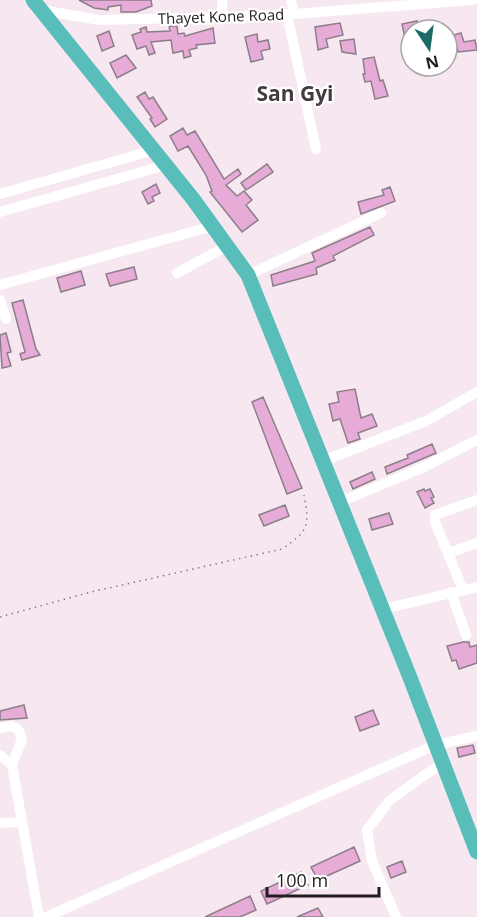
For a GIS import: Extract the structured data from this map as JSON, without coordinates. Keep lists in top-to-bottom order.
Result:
{
  "streets": {
    "street": ["Thayet Kone Road"]
  },
  "districts": ["San Gyi"],
  "scale_bar": "100 m",
  "north": "bottom"
}
